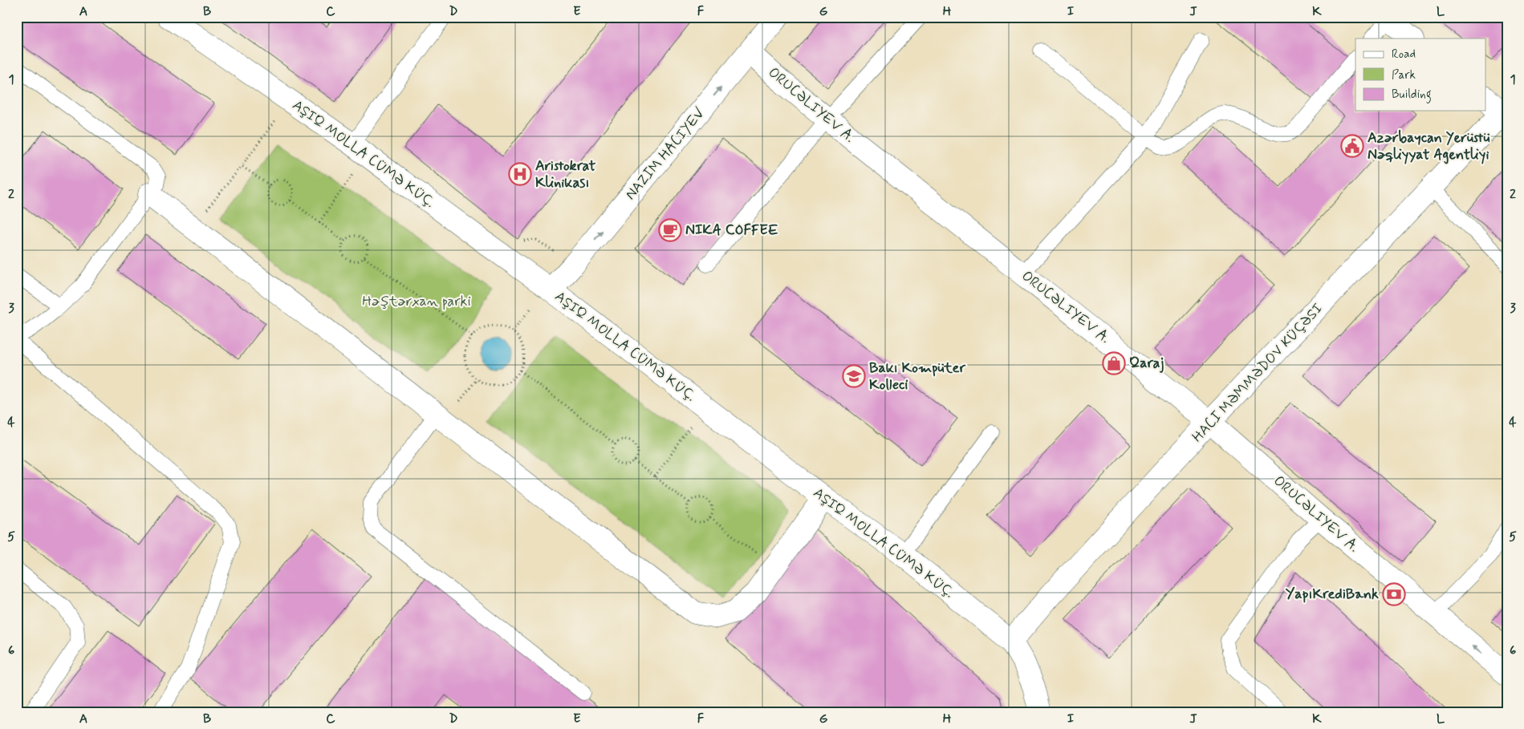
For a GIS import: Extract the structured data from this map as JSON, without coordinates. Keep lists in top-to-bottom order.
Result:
{
  "streets": {
    "street": ["ORUCƏLIYEV A."]
  },
  "parks": ["Həştərxan parki"],
  "places": {
    "public building": ["Azərbaycan Yerüstü Nəqliyyat Agentliyi"],
    "hospital": ["Aristokrat Klinikası"],
    "cafe": ["NIKA COFFEE"],
    "shop": ["Qaraj"],
    "school or university": ["Bakı Kompüter Kolleci"],
    "bank": ["YapıKrediBank"]
  },
  "legend": ["Road", "Park", "Building"],
  "grid": {
    "columns": [
      "A",
      "B",
      "C",
      "D",
      "E",
      "F",
      "G",
      "H",
      "I",
      "J",
      "K",
      "L"
    ],
    "rows": [
      "1",
      "2",
      "3",
      "4",
      "5",
      "6"
    ]
  }
}
